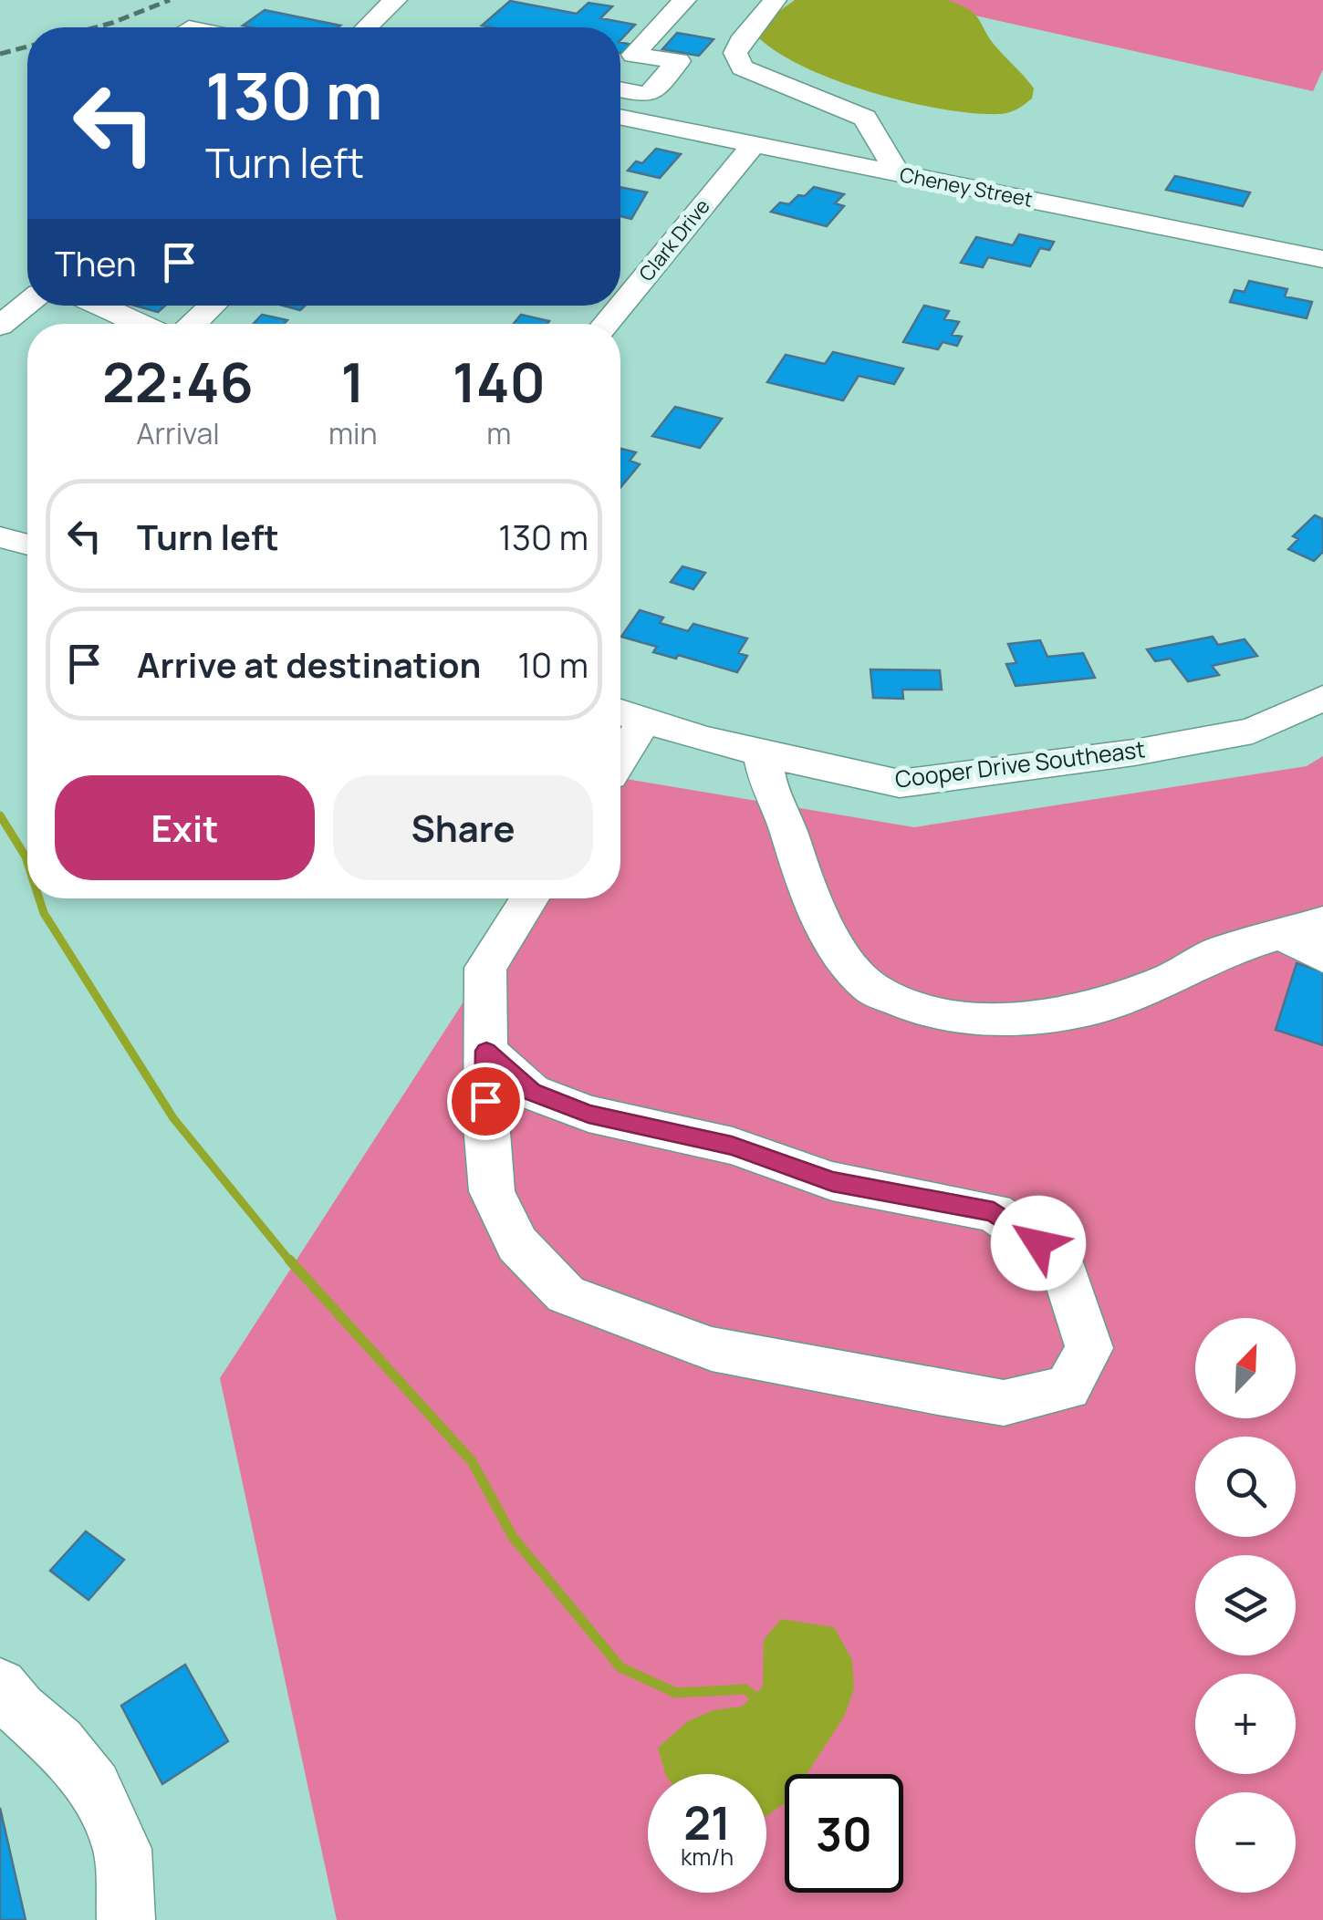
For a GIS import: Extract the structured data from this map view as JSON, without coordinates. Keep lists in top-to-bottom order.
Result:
{
  "streets": {
    "street": ["Cheney Street", "Clark Drive", "Cooper Drive Southeast"]
  },
  "crossings": [
    ["Cheney Street", "Clark Drive"]
  ],
  "north": "top right",
  "page": {
    "turn": ["130 m", "Turn left"],
    "then": "Then",
    "eta": [
      "22:46",
      "Arrival",
      "1",
      "min",
      "140",
      "m"
    ],
    "list": [
      {
        "name": "Turn left",
        "value": "130 m"
      },
      {
        "name": "Arrive at destination",
        "value": "10 m"
      }
    ],
    "buttons": ["Exit", "Share"],
    "map_buttons": ["+", "−"],
    "speed": "21 km/h",
    "limit": "30"
  }
}
